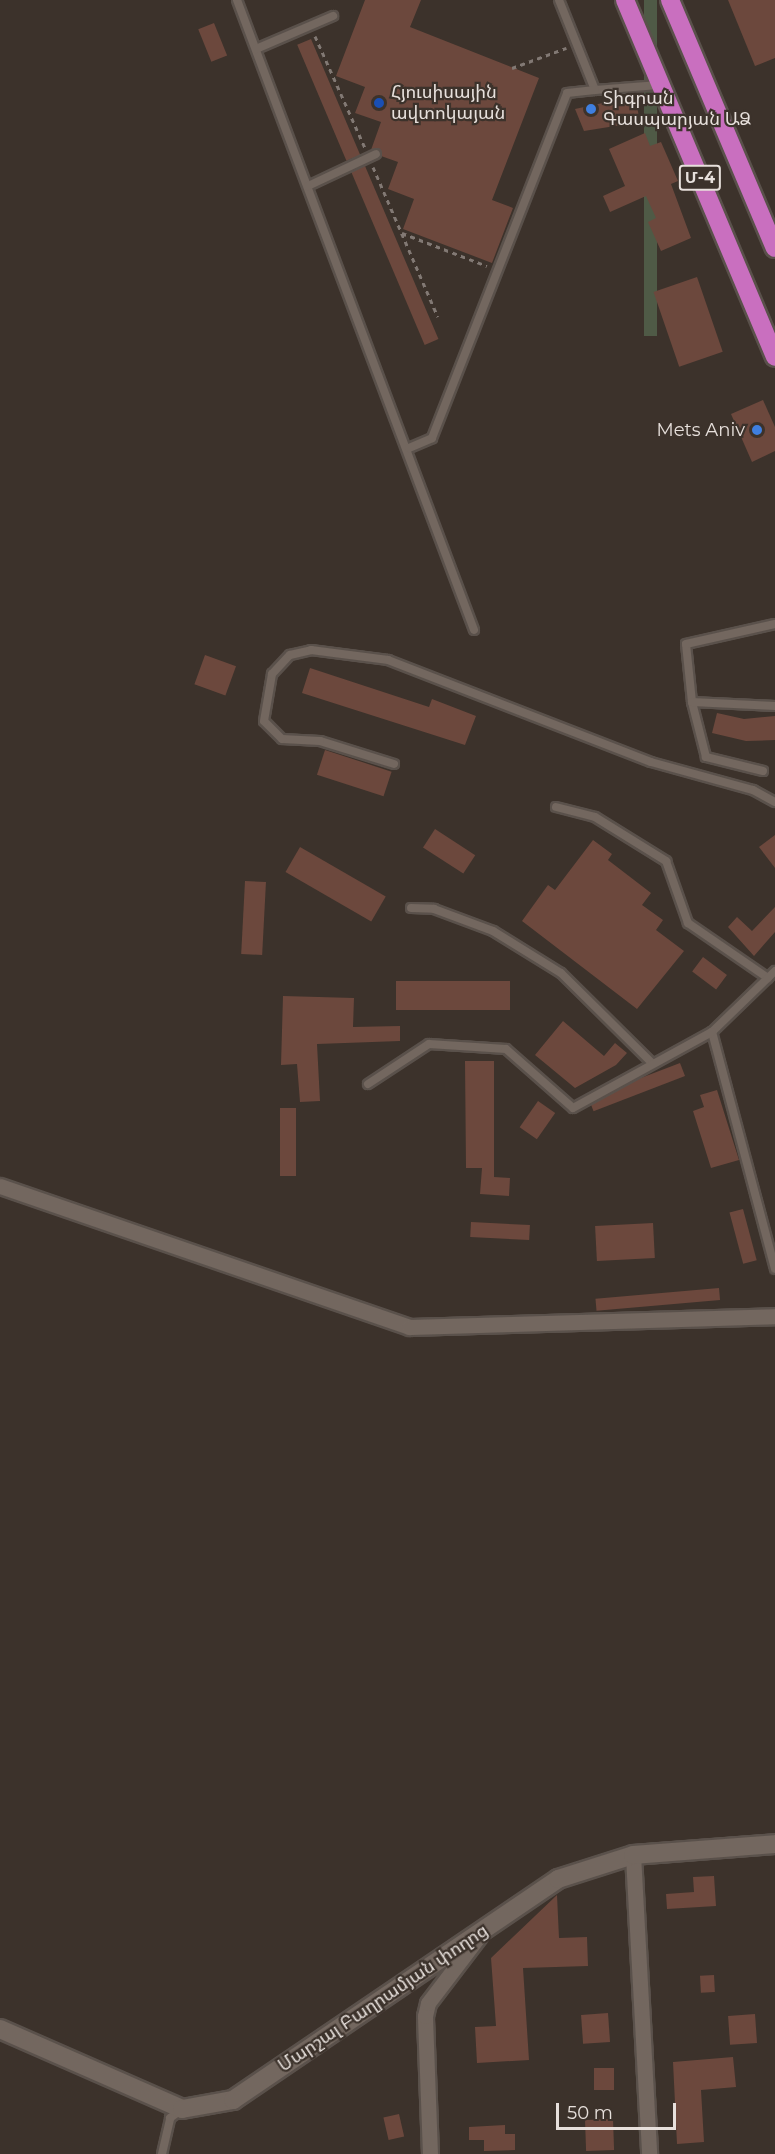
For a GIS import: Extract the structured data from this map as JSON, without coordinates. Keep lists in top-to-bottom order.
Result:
{
  "streets": {
    "highway": ["Մ-4"],
    "street": ["Մարշալ Բաղրամյան փողոց"]
  },
  "places": ["Հյուսիսային ավտոկայան", "Տիգրան Գասպարյան ԱՁ", "Mets Aniv"],
  "scale_bar": "50 m"
}
